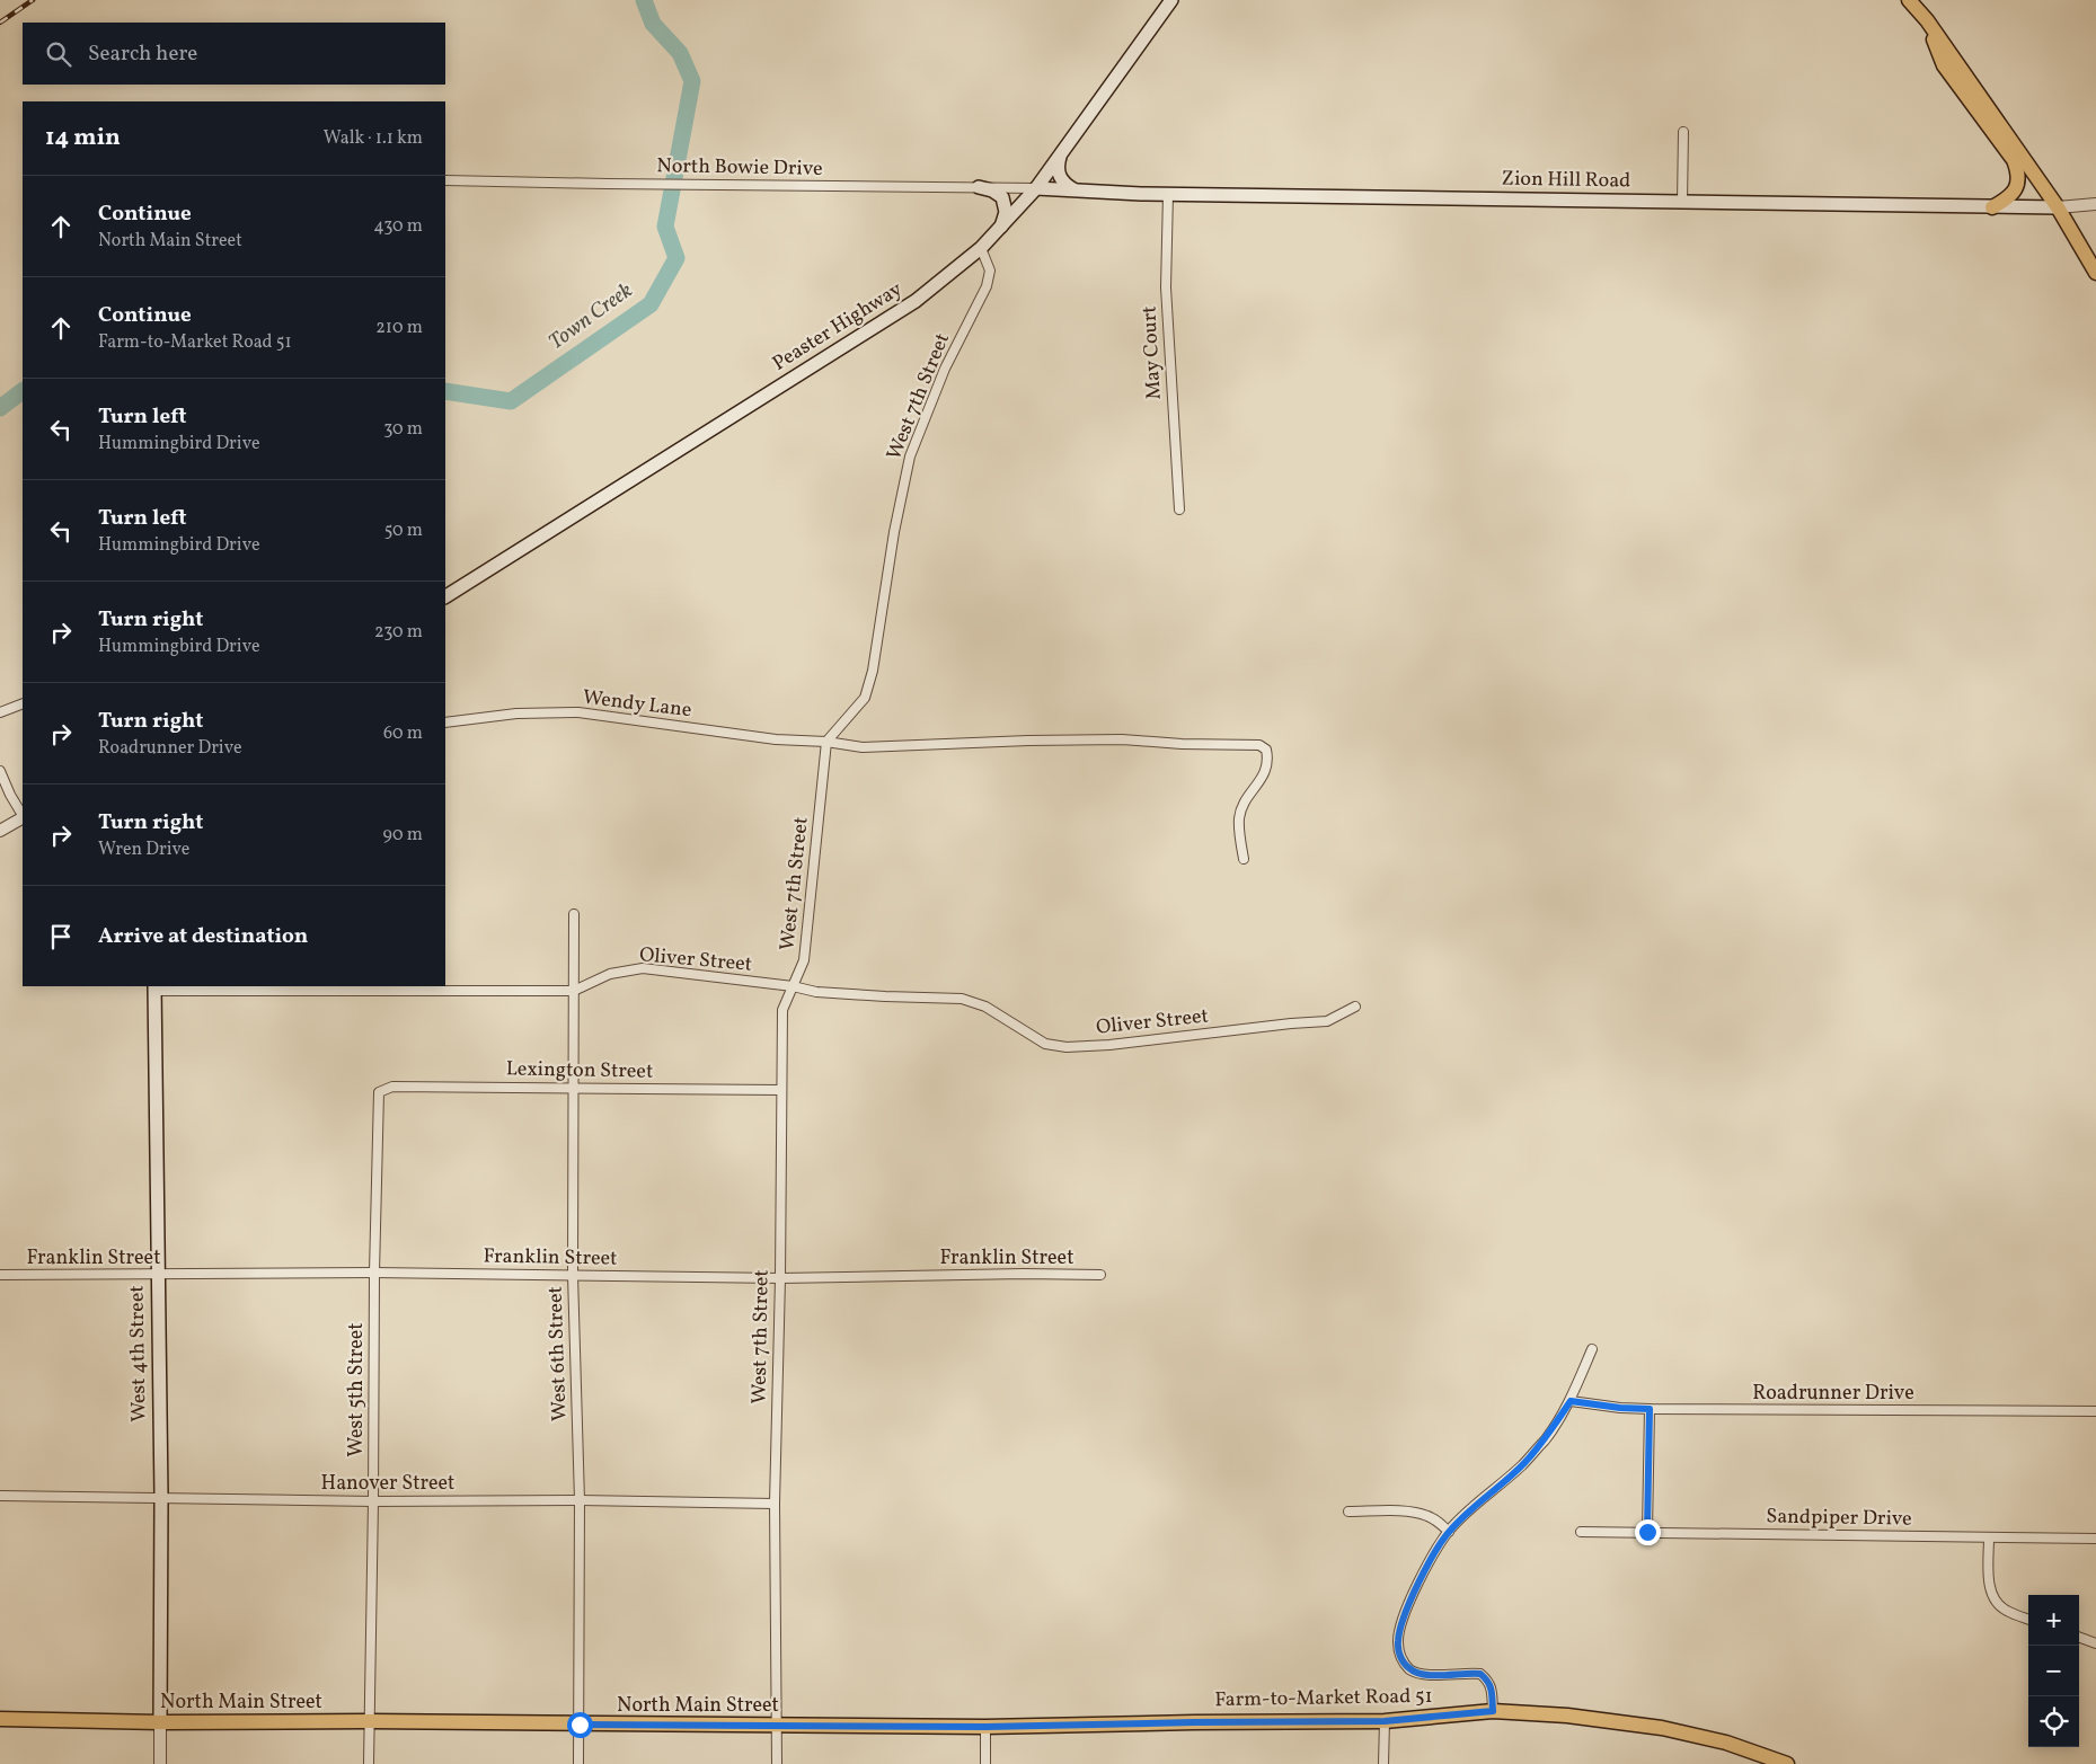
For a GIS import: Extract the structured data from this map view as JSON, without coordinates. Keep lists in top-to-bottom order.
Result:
{
  "streets": {
    "main road": [
      "Zion Hill Road",
      "Peaster Highway",
      "West 4th Street",
      "Farm-to-Market Road 51",
      "North Main Street"
    ],
    "street": [
      "North Bowie Drive",
      "May Court",
      "West 7th Street",
      "Wendy Lane",
      "Oliver Street",
      "Lexington Street",
      "Franklin Street",
      "West 6th Street",
      "West 5th Street",
      "Roadrunner Drive",
      "Hanover Street",
      "Sandpiper Drive"
    ]
  },
  "crossings": [
    ["North Bowie Drive", "Zion Hill Road"],
    ["North Bowie Drive", "Peaster Highway"],
    ["Zion Hill Road", "Peaster Highway"],
    ["Zion Hill Road", "May Court"],
    ["Peaster Highway", "West 7th Street"],
    ["West 7th Street", "Wendy Lane"],
    ["West 7th Street", "Oliver Street"],
    ["West 7th Street", "Lexington Street"],
    ["West 7th Street", "Franklin Street"],
    ["West 7th Street", "Hanover Street"],
    ["West 7th Street", "North Main Street"],
    ["Oliver Street", "West 4th Street"],
    ["Oliver Street", "West 6th Street"],
    ["Lexington Street", "West 6th Street"],
    ["Lexington Street", "West 5th Street"],
    ["Franklin Street", "West 4th Street"],
    ["Franklin Street", "West 6th Street"],
    ["Franklin Street", "West 5th Street"],
    ["West 4th Street", "Hanover Street"],
    ["West 4th Street", "North Main Street"],
    ["West 6th Street", "Hanover Street"],
    ["West 6th Street", "North Main Street"],
    ["West 5th Street", "Hanover Street"],
    ["West 5th Street", "North Main Street"],
    ["Farm-to-Market Road 51", "North Main Street"]
  ],
  "water": ["Town Creek"],
  "page": {
    "search": "Search here",
    "heading": ["14 min", "Walk · 1.1 km"],
    "list": [
      ["Continue", "North Main Street", "430 m"],
      ["Continue", "Farm-to-Market Road 51", "210 m"],
      ["Turn left", "Hummingbird Drive", "30 m"],
      ["Turn left", "Hummingbird Drive", "50 m"],
      ["Turn right", "Hummingbird Drive", "230 m"],
      ["Turn right", "Roadrunner Drive", "60 m"],
      ["Turn right", "Wren Drive", "90 m"],
      "Arrive at destination"
    ],
    "map_buttons": ["+", "−"]
  }
}
